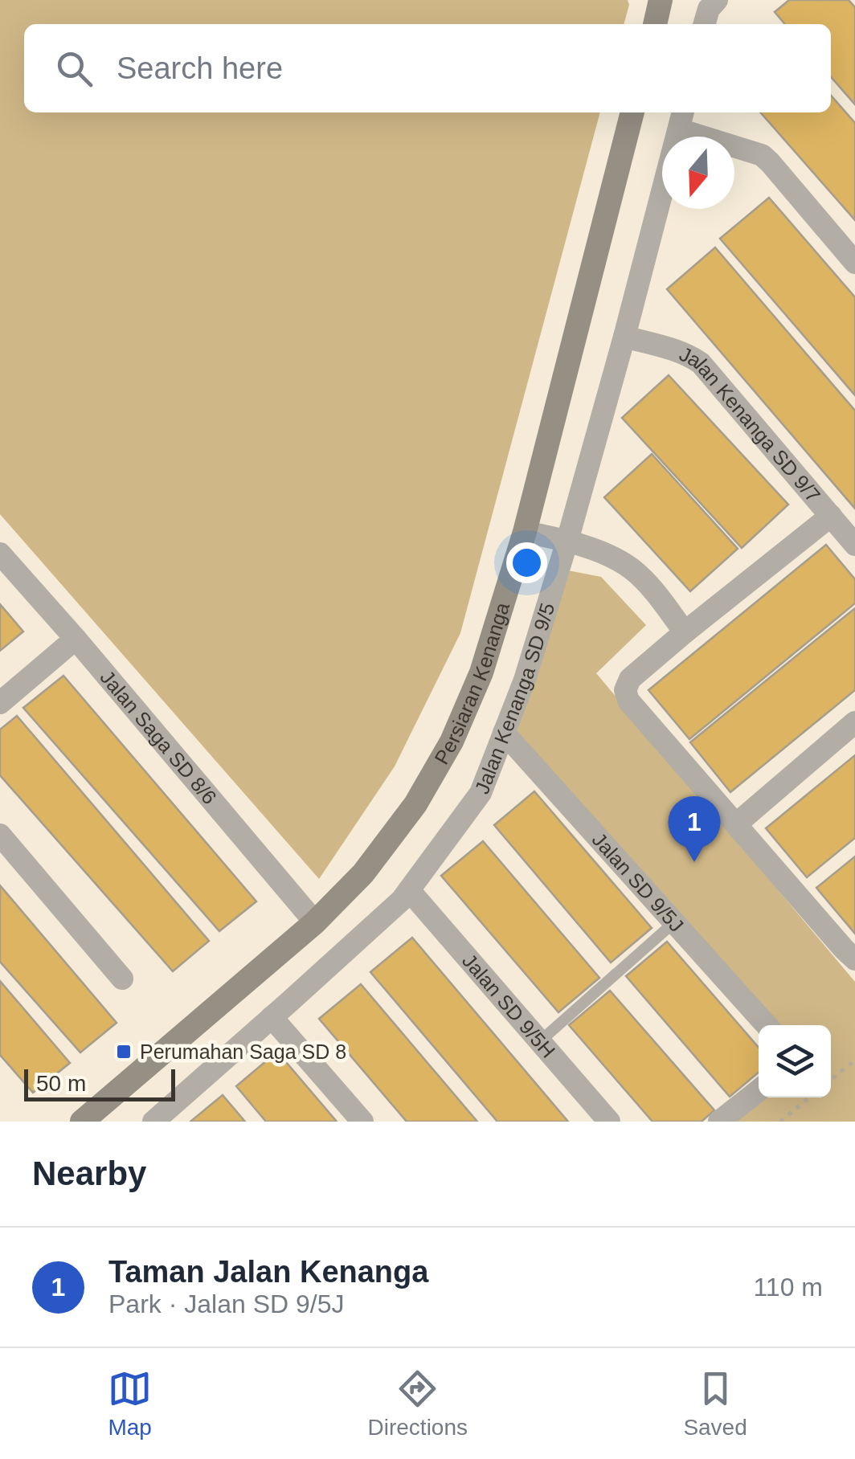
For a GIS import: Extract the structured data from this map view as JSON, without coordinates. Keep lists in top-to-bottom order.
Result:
{
  "streets": {
    "street": [
      "Jalan Kenanga SD 9/7",
      "Persiaran Kenanga",
      "Jalan Kenanga SD 9/5",
      "Jalan Saga SD 8/6",
      "Jalan SD 9/5J",
      "Jalan SD 9/5H"
    ]
  },
  "crossings": [
    ["Jalan Kenanga SD 9/7", "Jalan Kenanga SD 9/5"],
    ["Persiaran Kenanga", "Jalan Saga SD 8/6"],
    ["Jalan Kenanga SD 9/5", "Jalan SD 9/5J"],
    ["Jalan Kenanga SD 9/5", "Jalan SD 9/5H"]
  ],
  "places": {
    "transit": ["Perumahan Saga SD 8"]
  },
  "scale_bar": "50 m",
  "north": "bottom",
  "page": {
    "search": "Search here",
    "pins": "1",
    "scale": "50 m",
    "heading": "Nearby",
    "list": [
      {
        "mark": "1",
        "name": "Taman Jalan Kenanga",
        "note": "Park · Jalan SD 9/5J",
        "value": "110 m"
      }
    ],
    "nav": ["Map", "Directions", "Saved"]
  }
}
